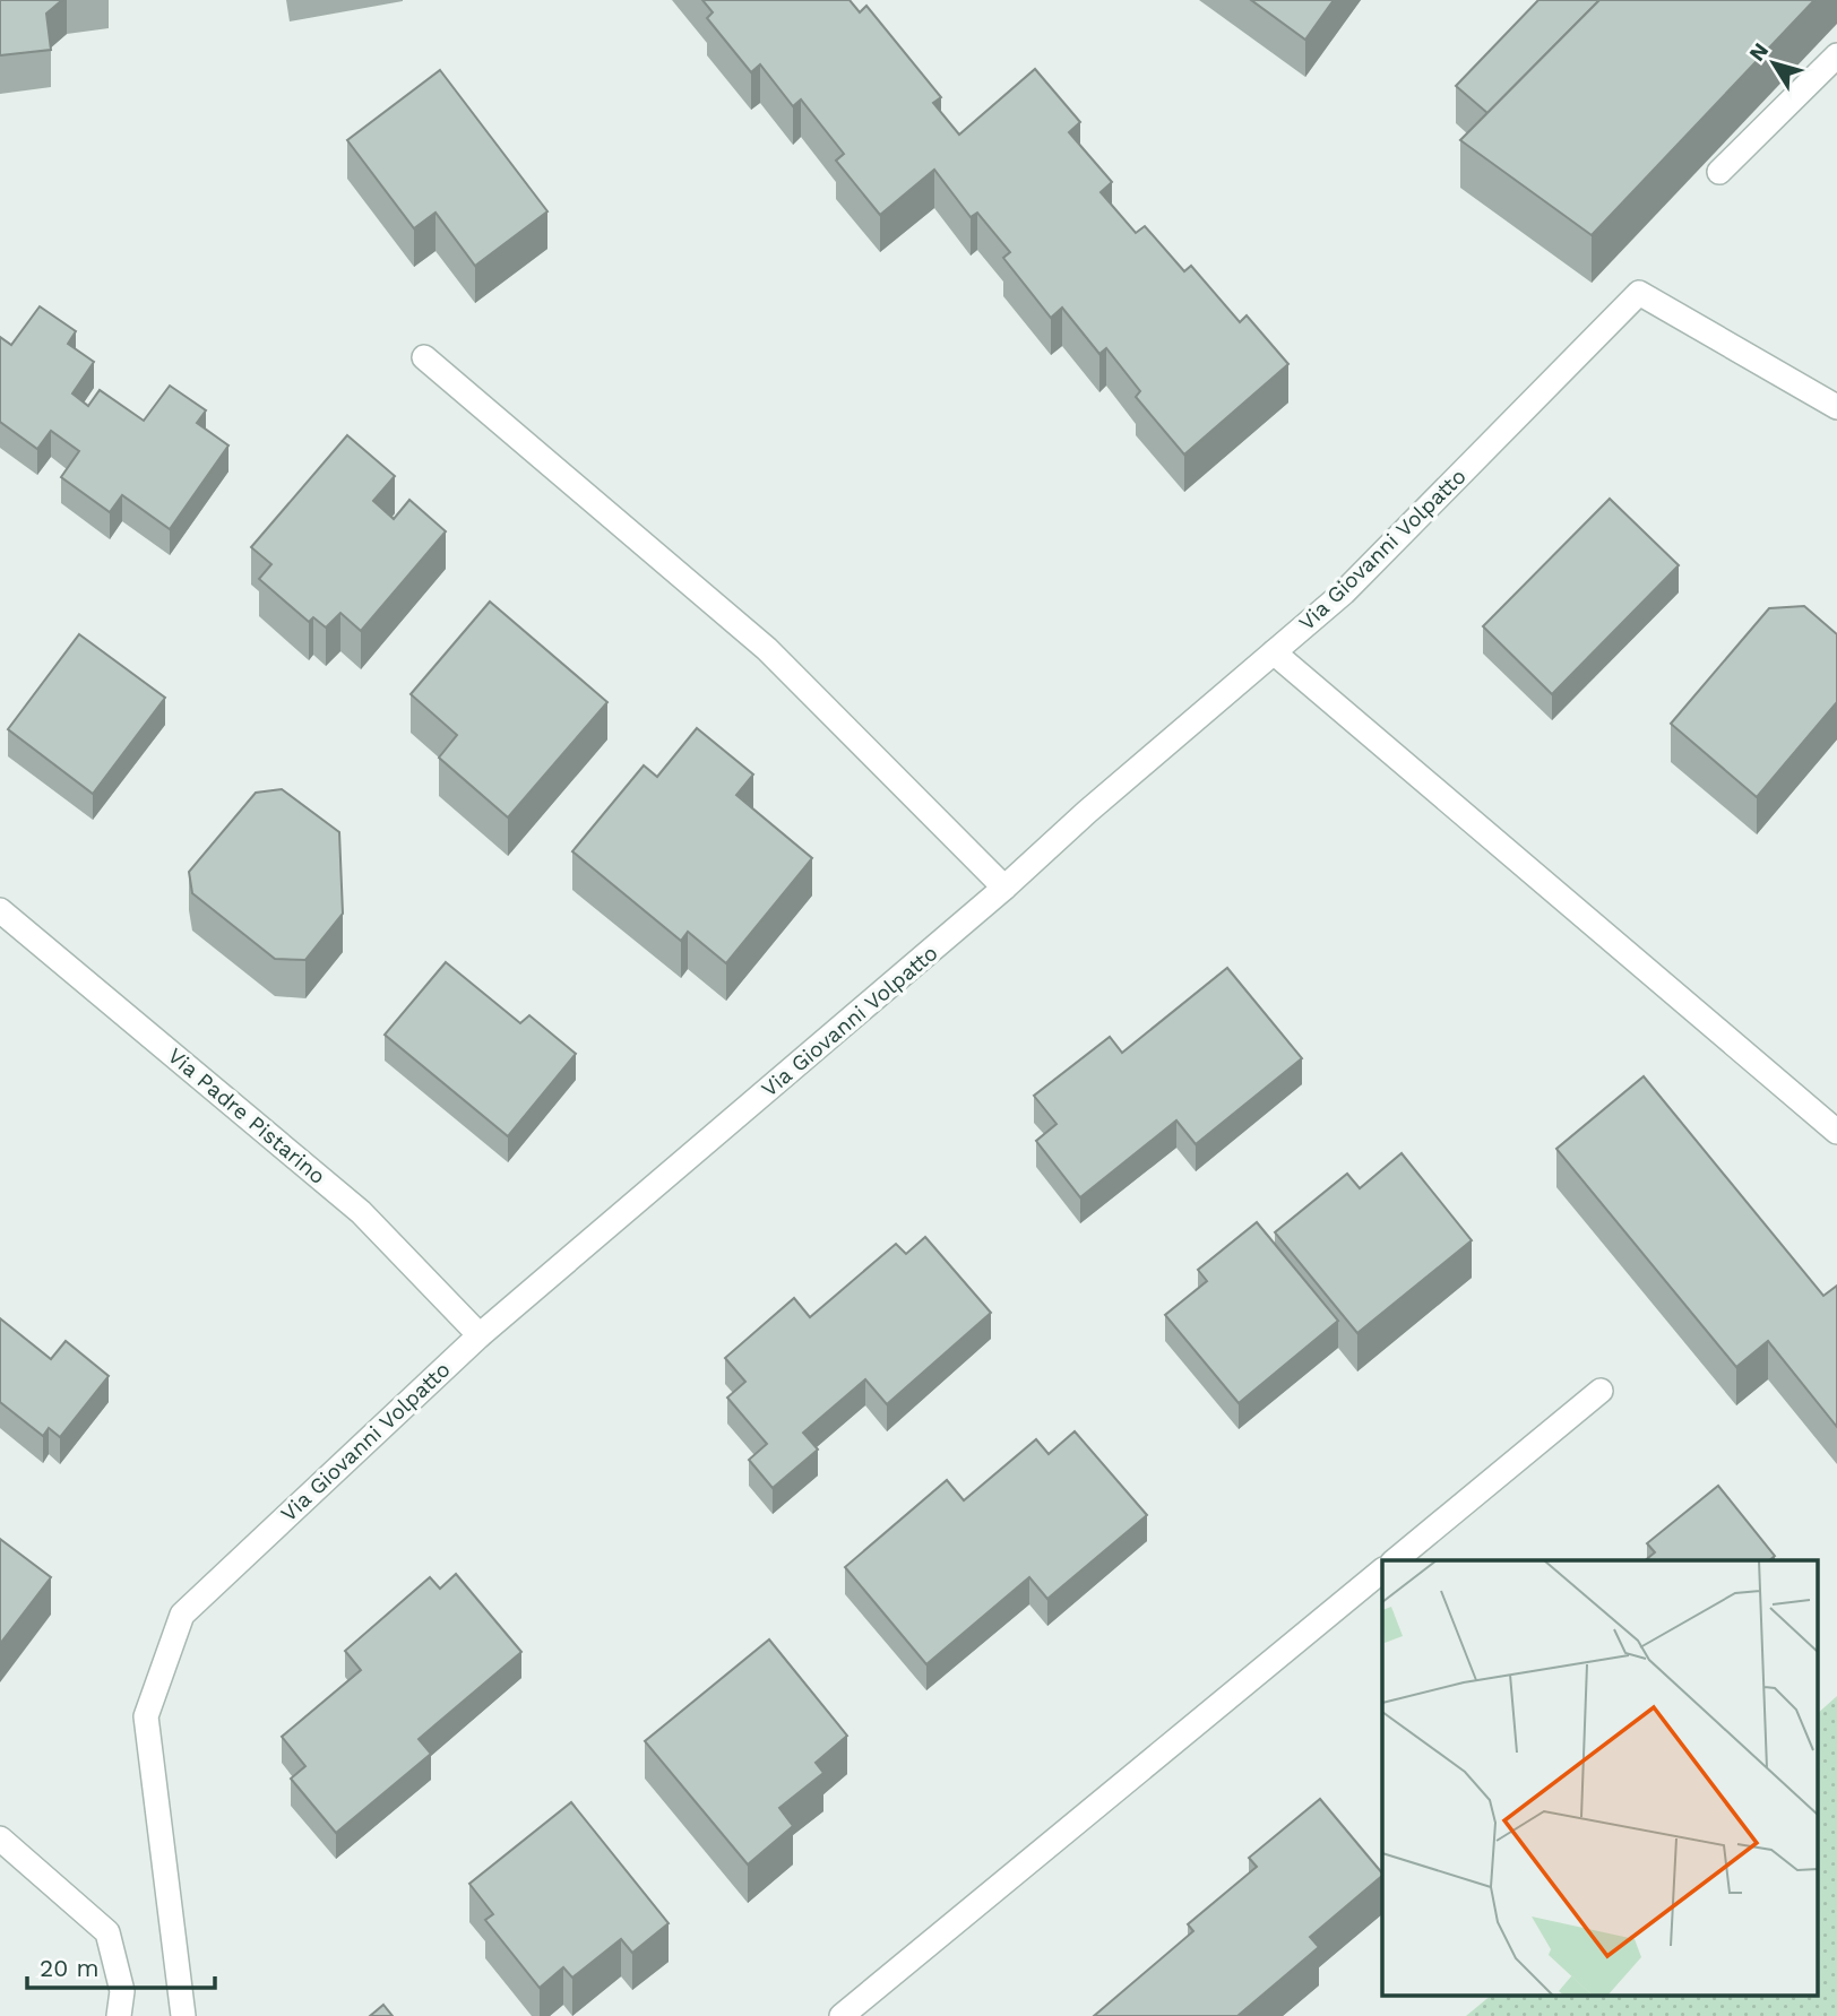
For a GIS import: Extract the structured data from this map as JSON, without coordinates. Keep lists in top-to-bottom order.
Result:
{
  "streets": {
    "street": ["Via Giovanni Volpatto", "Via Padre Pistarino"]
  },
  "crossings": [
    ["Via Giovanni Volpatto", "Via Padre Pistarino"]
  ],
  "scale_bar": "20 m",
  "north": "top left"
}
